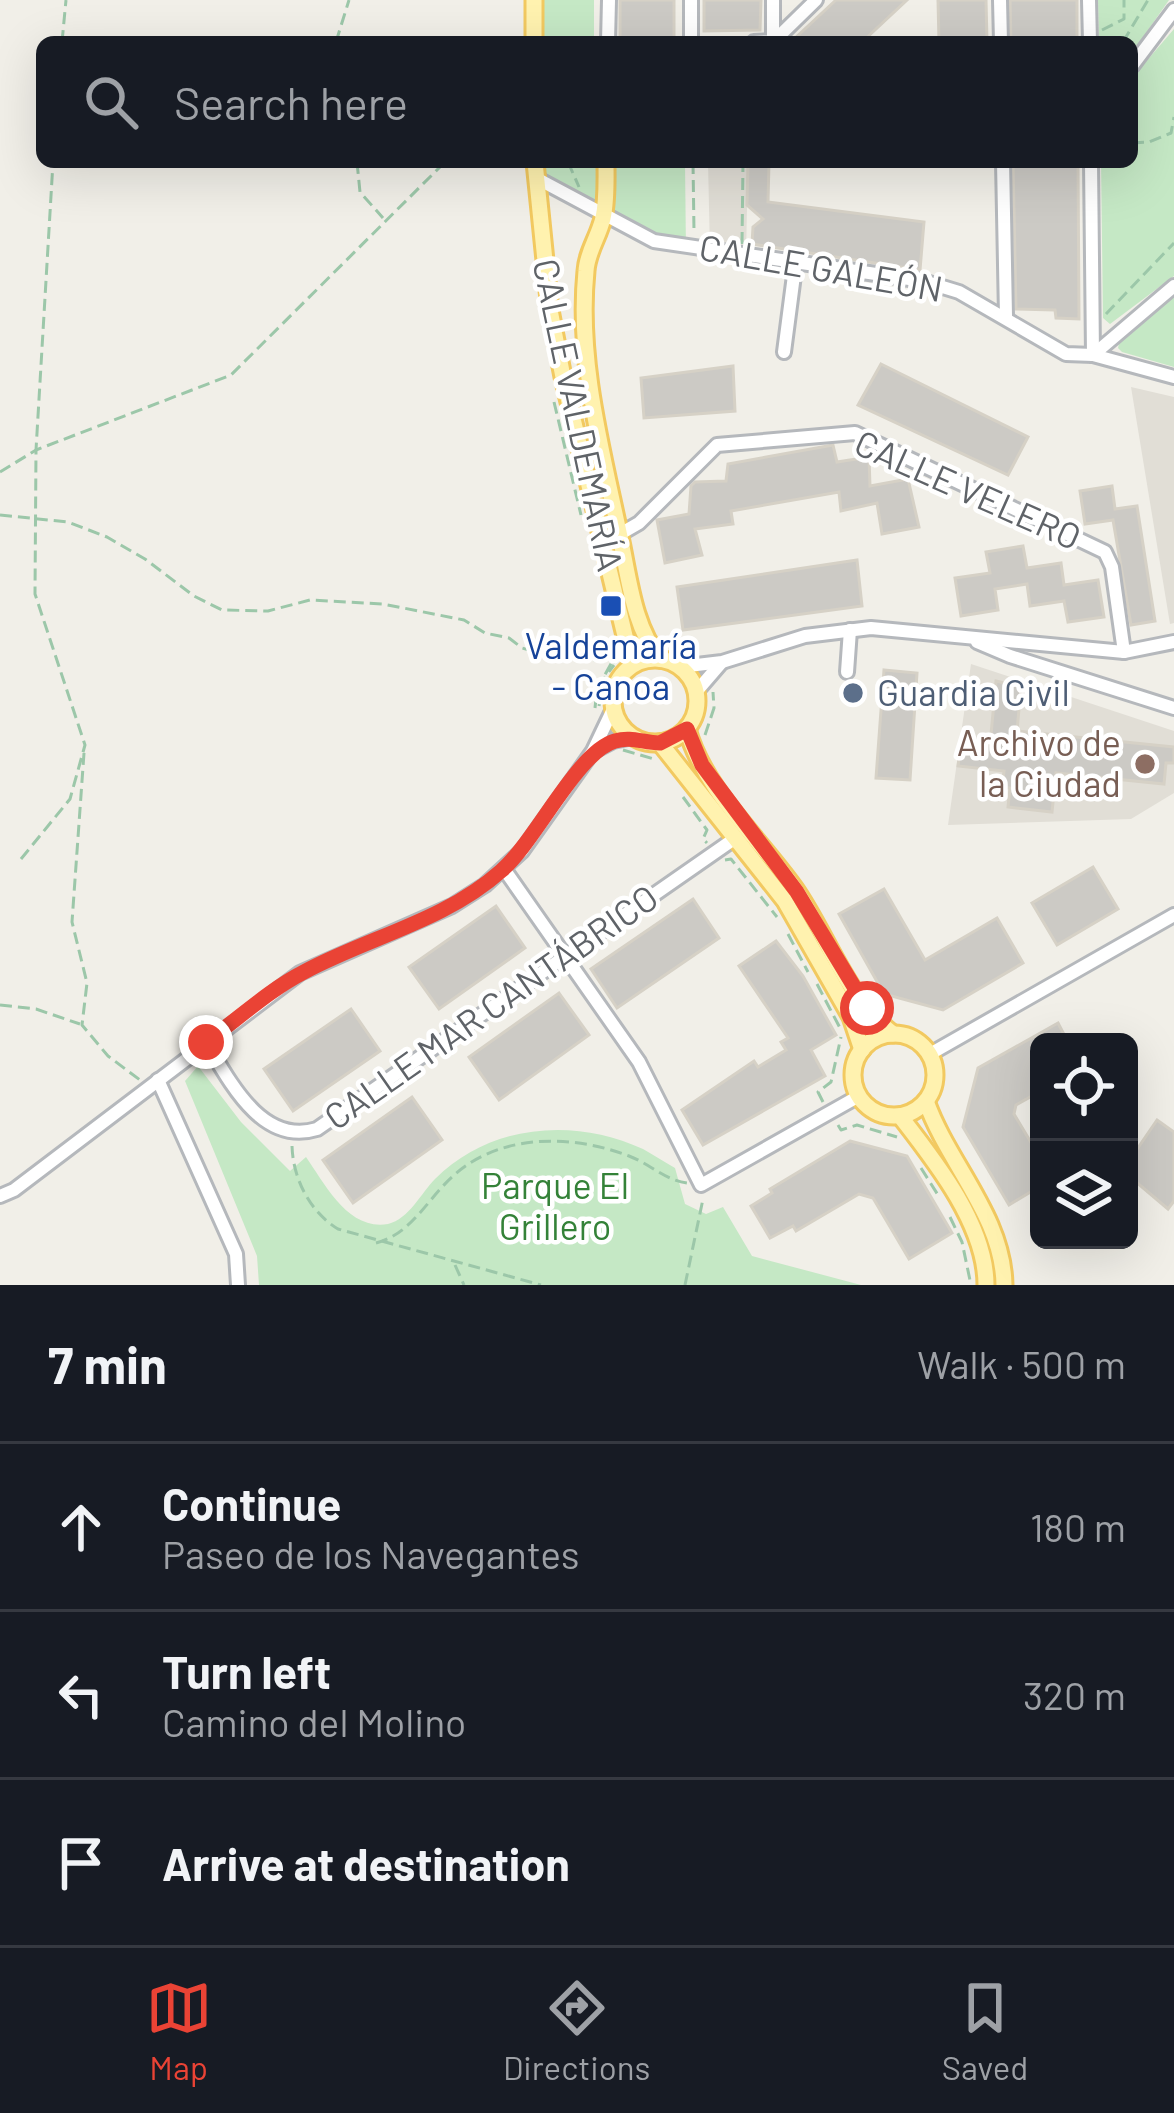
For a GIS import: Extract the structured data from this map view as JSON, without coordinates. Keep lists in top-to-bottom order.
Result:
{
  "streets": {
    "main road": ["CALLE VALDEMARÍA"],
    "street": ["CALLE GALEÓN", "CALLE VELERO", "CALLE MAR CANTÁBRICO"]
  },
  "crossings": [
    ["CALLE GALEÓN", "CALLE VALDEMARÍA"],
    ["CALLE VALDEMARÍA", "CALLE VELERO"]
  ],
  "parks": ["Parque El Grillero"],
  "places": {
    "transit": ["Valdemaría - Canoa"],
    "other": ["Guardia Civil", "Archivo de la Ciudad"]
  },
  "page": {
    "search": "Search here",
    "heading": ["7 min", "Walk · 500 m"],
    "list": [
      ["Continue", "Paseo de los Navegantes", "180 m"],
      ["Turn left", "Camino del Molino", "320 m"],
      "Arrive at destination"
    ],
    "nav": ["Map", "Directions", "Saved"]
  }
}
